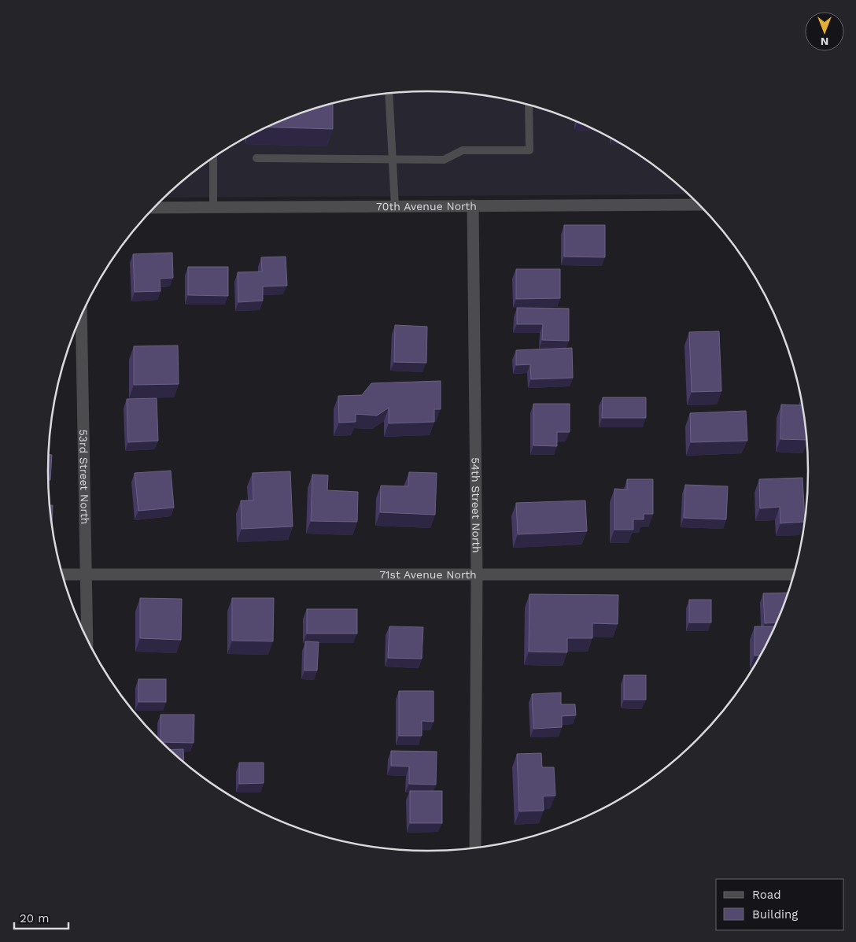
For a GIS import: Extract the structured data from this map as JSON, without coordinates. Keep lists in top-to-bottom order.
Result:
{
  "streets": {
    "street": [
      "70th Avenue North",
      "53rd Street North",
      "54th Street North",
      "71st Avenue North"
    ]
  },
  "crossings": [
    ["70th Avenue North", "54th Street North"],
    ["53rd Street North", "71st Avenue North"],
    ["54th Street North", "71st Avenue North"]
  ],
  "legend": ["Road", "Building"],
  "scale_bar": "20 m",
  "north": "bottom"
}
